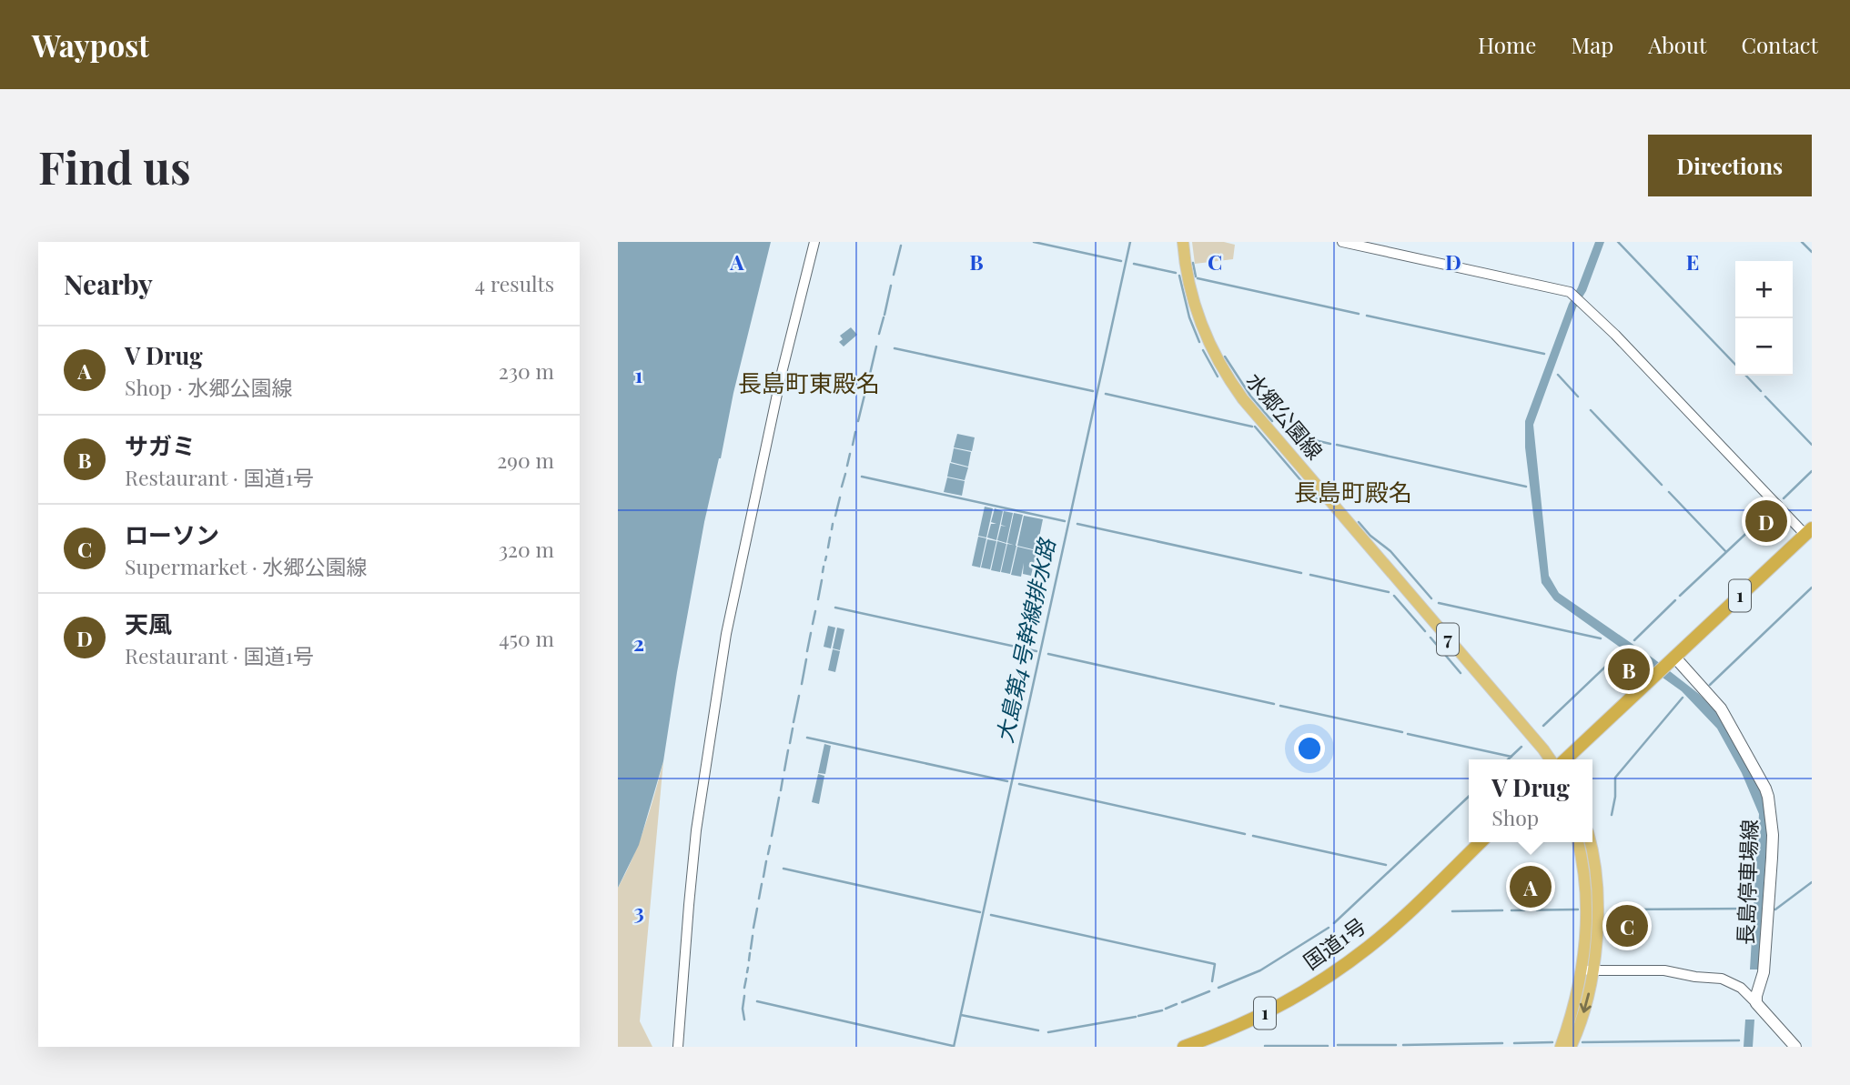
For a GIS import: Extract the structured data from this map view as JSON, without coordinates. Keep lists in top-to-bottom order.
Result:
{
  "streets": {
    "highway": ["1", "国道1号"],
    "main road": ["水郷公園線", "7", "長島停車場線"]
  },
  "crossings": [
    ["1", "長島停車場線"]
  ],
  "districts": ["長島町東殿名", "長島町殿名"],
  "water": ["大島第4号幹線排水路"],
  "page": {
    "header": "Waypost",
    "nav": [
      "Home",
      "Map",
      "About",
      "Contact"
    ],
    "buttons": "Directions",
    "title": "Find us",
    "heading": ["Nearby", "4 results"],
    "map_buttons": ["+", "−"],
    "list": [
      {
        "mark": "A",
        "name": "V Drug",
        "note": "Shop · 水郷公園線",
        "value": "230 m"
      },
      {
        "mark": "B",
        "name": "サガミ",
        "note": "Restaurant · 国道1号",
        "value": "290 m"
      },
      {
        "mark": "C",
        "name": "ローソン",
        "note": "Supermarket · 水郷公園線",
        "value": "320 m"
      },
      {
        "mark": "D",
        "name": "天風",
        "note": "Restaurant · 国道1号",
        "value": "450 m"
      }
    ],
    "pins": [
      "D",
      "B",
      "A",
      "C"
    ],
    "popup": ["V Drug", "Shop"]
  },
  "grid": {
    "columns": [
      "A",
      "B",
      "C",
      "D",
      "E"
    ],
    "rows": ["1", "2", "3"]
  }
}
